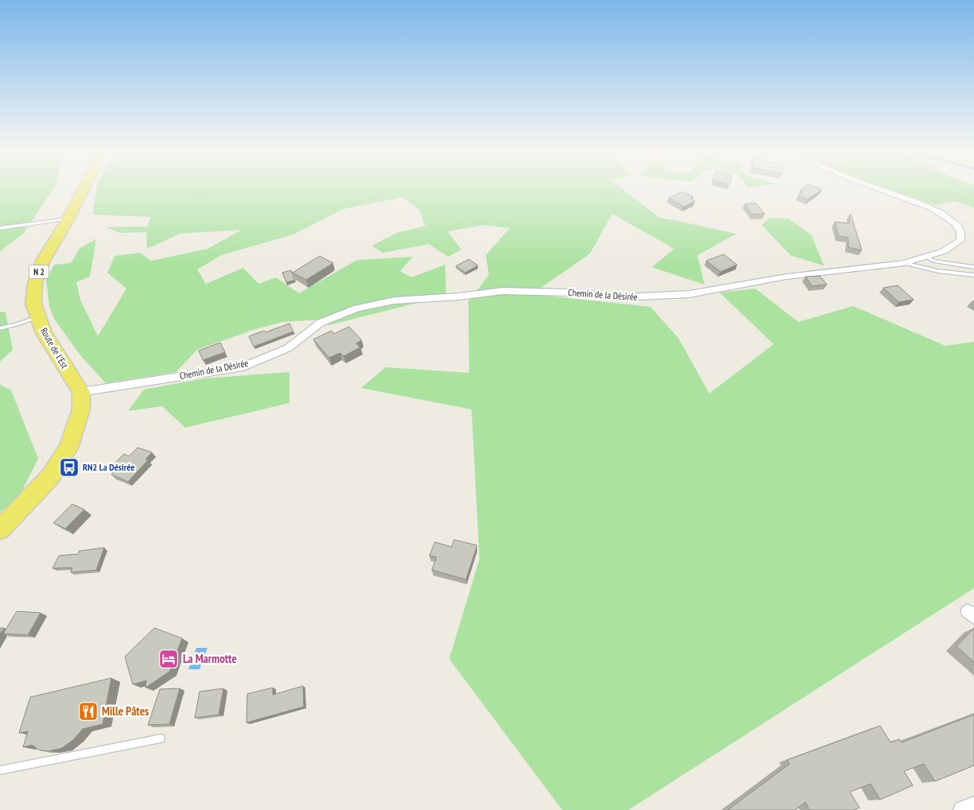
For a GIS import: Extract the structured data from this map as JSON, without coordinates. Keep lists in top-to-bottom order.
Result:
{
  "streets": {
    "main road": ["N 2", "Route de l'Est"],
    "street": ["Chemin de la Désirée"]
  },
  "crossings": [
    ["Chemin de la Désirée", "Route de l'Est"]
  ],
  "places": {
    "bus stop": ["RN2 La Désirée"],
    "hotel": ["La Marmotte"],
    "restaurant": ["Mille Pâtes"]
  }
}
